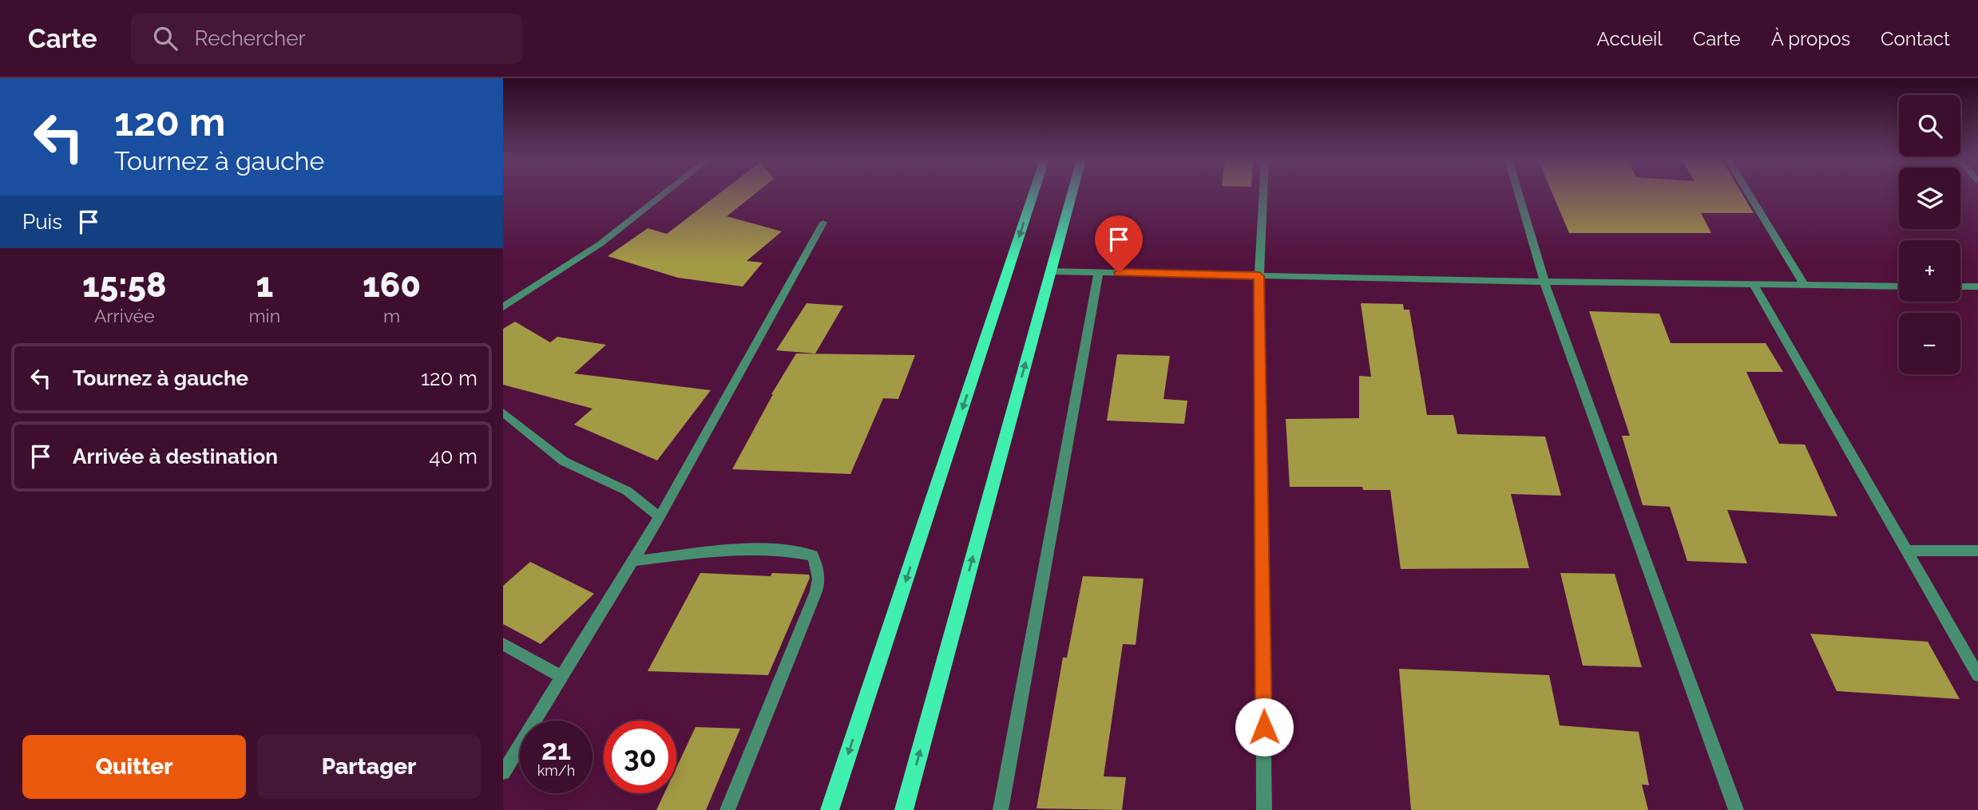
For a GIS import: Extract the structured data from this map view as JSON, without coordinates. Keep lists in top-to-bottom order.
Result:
{
  "page": {
    "header": "Carte",
    "search": "Rechercher",
    "nav": [
      "Accueil",
      "Carte",
      "À propos",
      "Contact"
    ],
    "turn": ["120 m", "Tournez à gauche"],
    "map_buttons": ["+", "−"],
    "then": "Puis",
    "eta": [
      "15:58",
      "Arrivée",
      "1",
      "min",
      "160",
      "m"
    ],
    "list": [
      {
        "name": "Tournez à gauche",
        "value": "120 m"
      },
      {
        "name": "Arrivée à destination",
        "value": "40 m"
      }
    ],
    "speed": "21 km/h",
    "limit": "30",
    "buttons": ["Quitter", "Partager"]
  }
}
